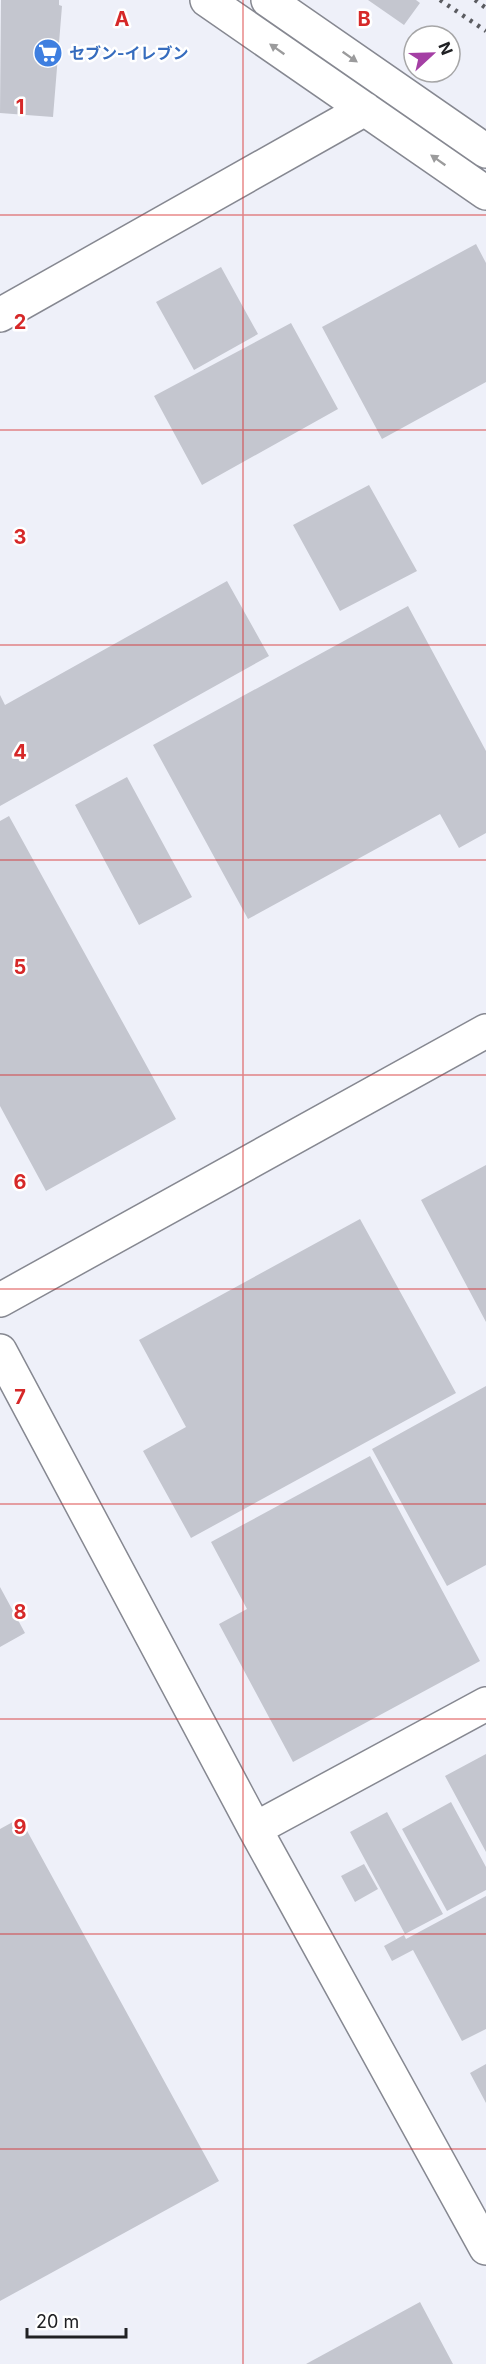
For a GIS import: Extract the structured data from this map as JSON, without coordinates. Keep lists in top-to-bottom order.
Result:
{
  "places": {
    "supermarket": ["セブン-イレブン"]
  },
  "scale_bar": "20 m",
  "north": "right",
  "grid": {
    "columns": ["A", "B"],
    "rows": [
      "1",
      "2",
      "3",
      "4",
      "5",
      "6",
      "7",
      "8",
      "9"
    ]
  }
}
